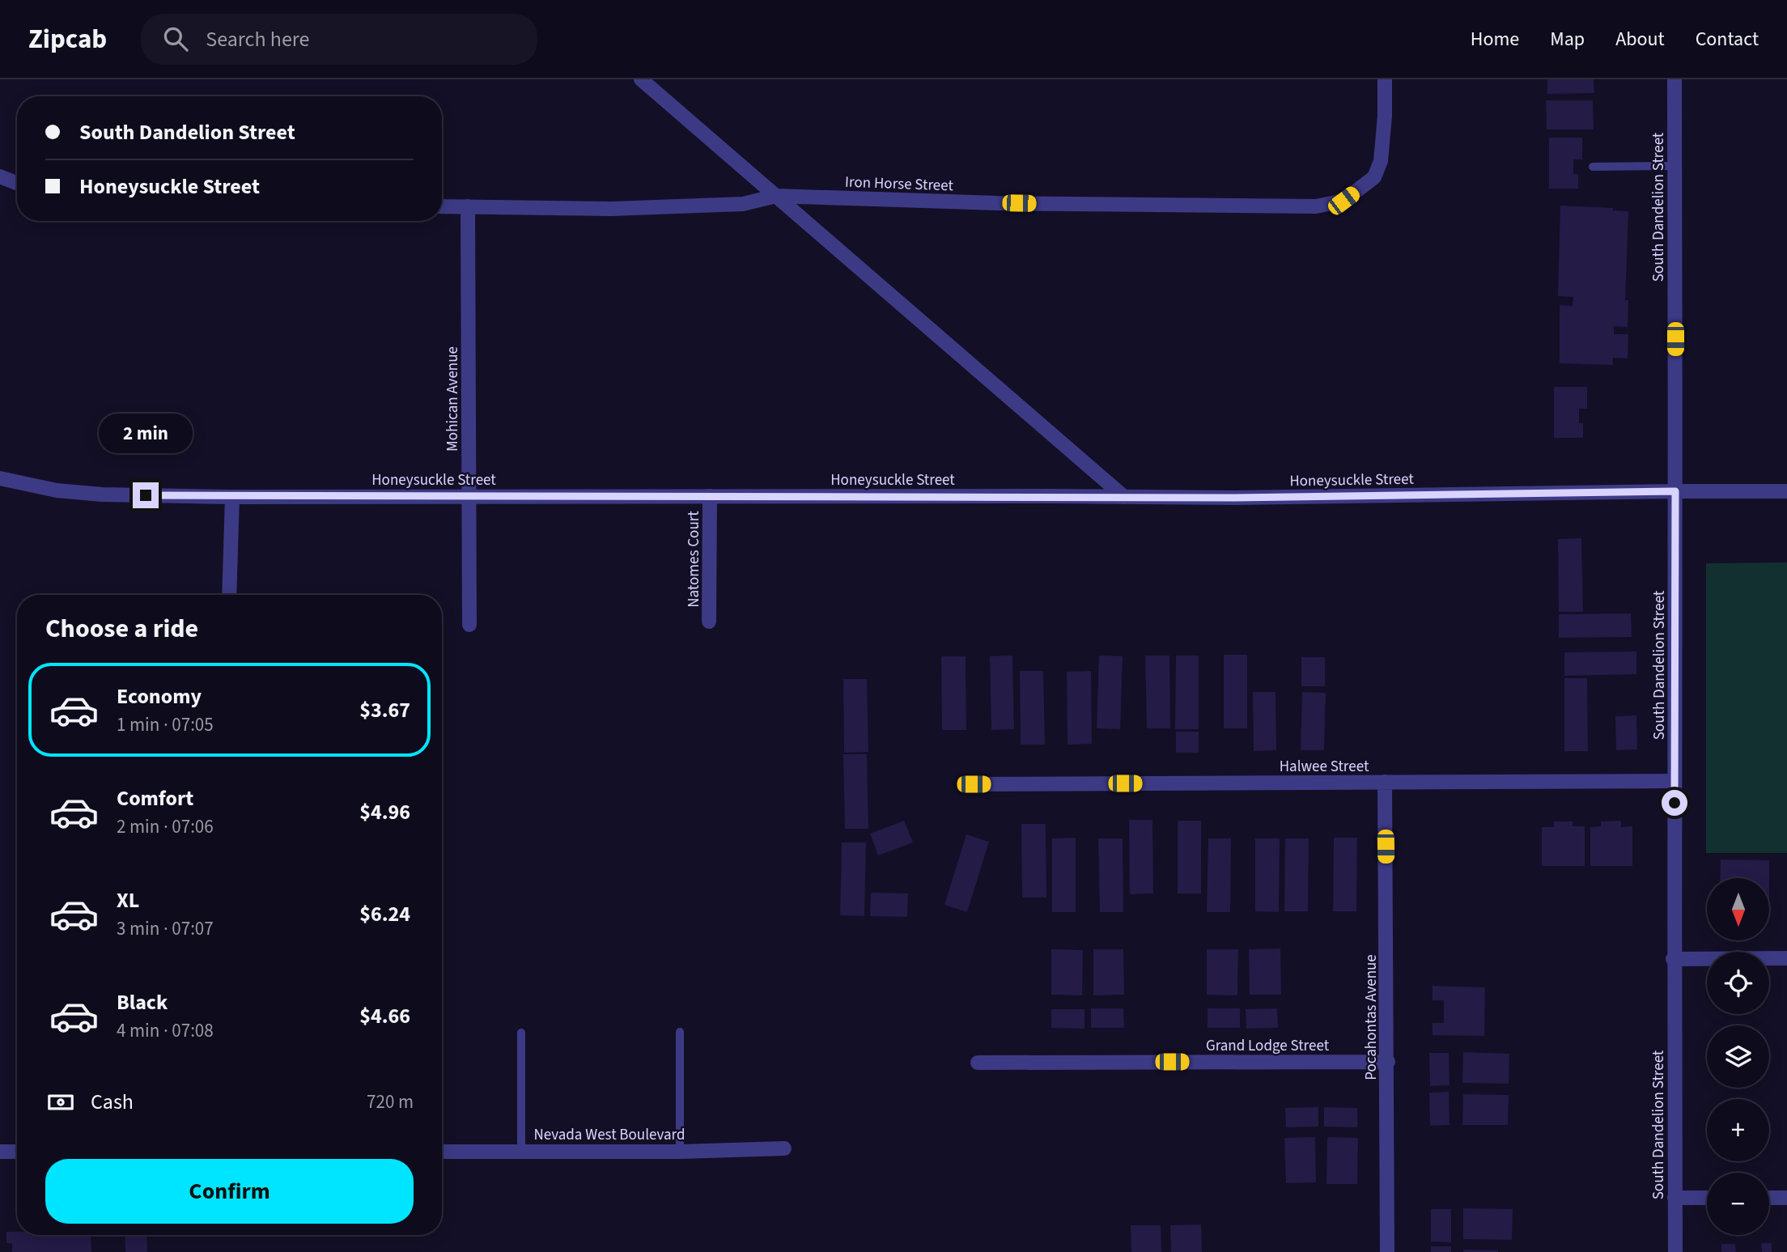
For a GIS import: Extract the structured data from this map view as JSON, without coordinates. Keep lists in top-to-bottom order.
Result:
{
  "streets": {
    "street": [
      "Iron Horse Street",
      "South Dandelion Street",
      "Mohican Avenue",
      "Honeysuckle Street",
      "Natomes Court",
      "Halwee Street",
      "Pocahontas Avenue",
      "Grand Lodge Street",
      "Nevada West Boulevard"
    ]
  },
  "crossings": [
    ["Iron Horse Street", "Mohican Avenue"],
    ["South Dandelion Street", "Honeysuckle Street"],
    ["South Dandelion Street", "Halwee Street"],
    ["Mohican Avenue", "Honeysuckle Street"],
    ["Honeysuckle Street", "Natomes Court"],
    ["Halwee Street", "Pocahontas Avenue"],
    ["Pocahontas Avenue", "Grand Lodge Street"]
  ],
  "north": "bottom",
  "page": {
    "header": "Zipcab",
    "search": "Search here",
    "nav": [
      "Home",
      "Map",
      "About",
      "Contact"
    ],
    "banner": ["South Dandelion Street", "Honeysuckle Street"],
    "bubble": "2 min",
    "heading": "Choose a ride",
    "list": [
      {
        "name": "Economy",
        "note": "1 min · 07:05",
        "value": "$3.67"
      },
      {
        "name": "Comfort",
        "note": "2 min · 07:06",
        "value": "$4.96"
      },
      {
        "name": "XL",
        "note": "3 min · 07:07",
        "value": "$6.24"
      },
      {
        "name": "Black",
        "note": "4 min · 07:08",
        "value": "$4.66"
      }
    ],
    "map_buttons": ["+", "−"],
    "pay": ["Cash", "720 m"],
    "buttons": "Confirm"
  }
}
